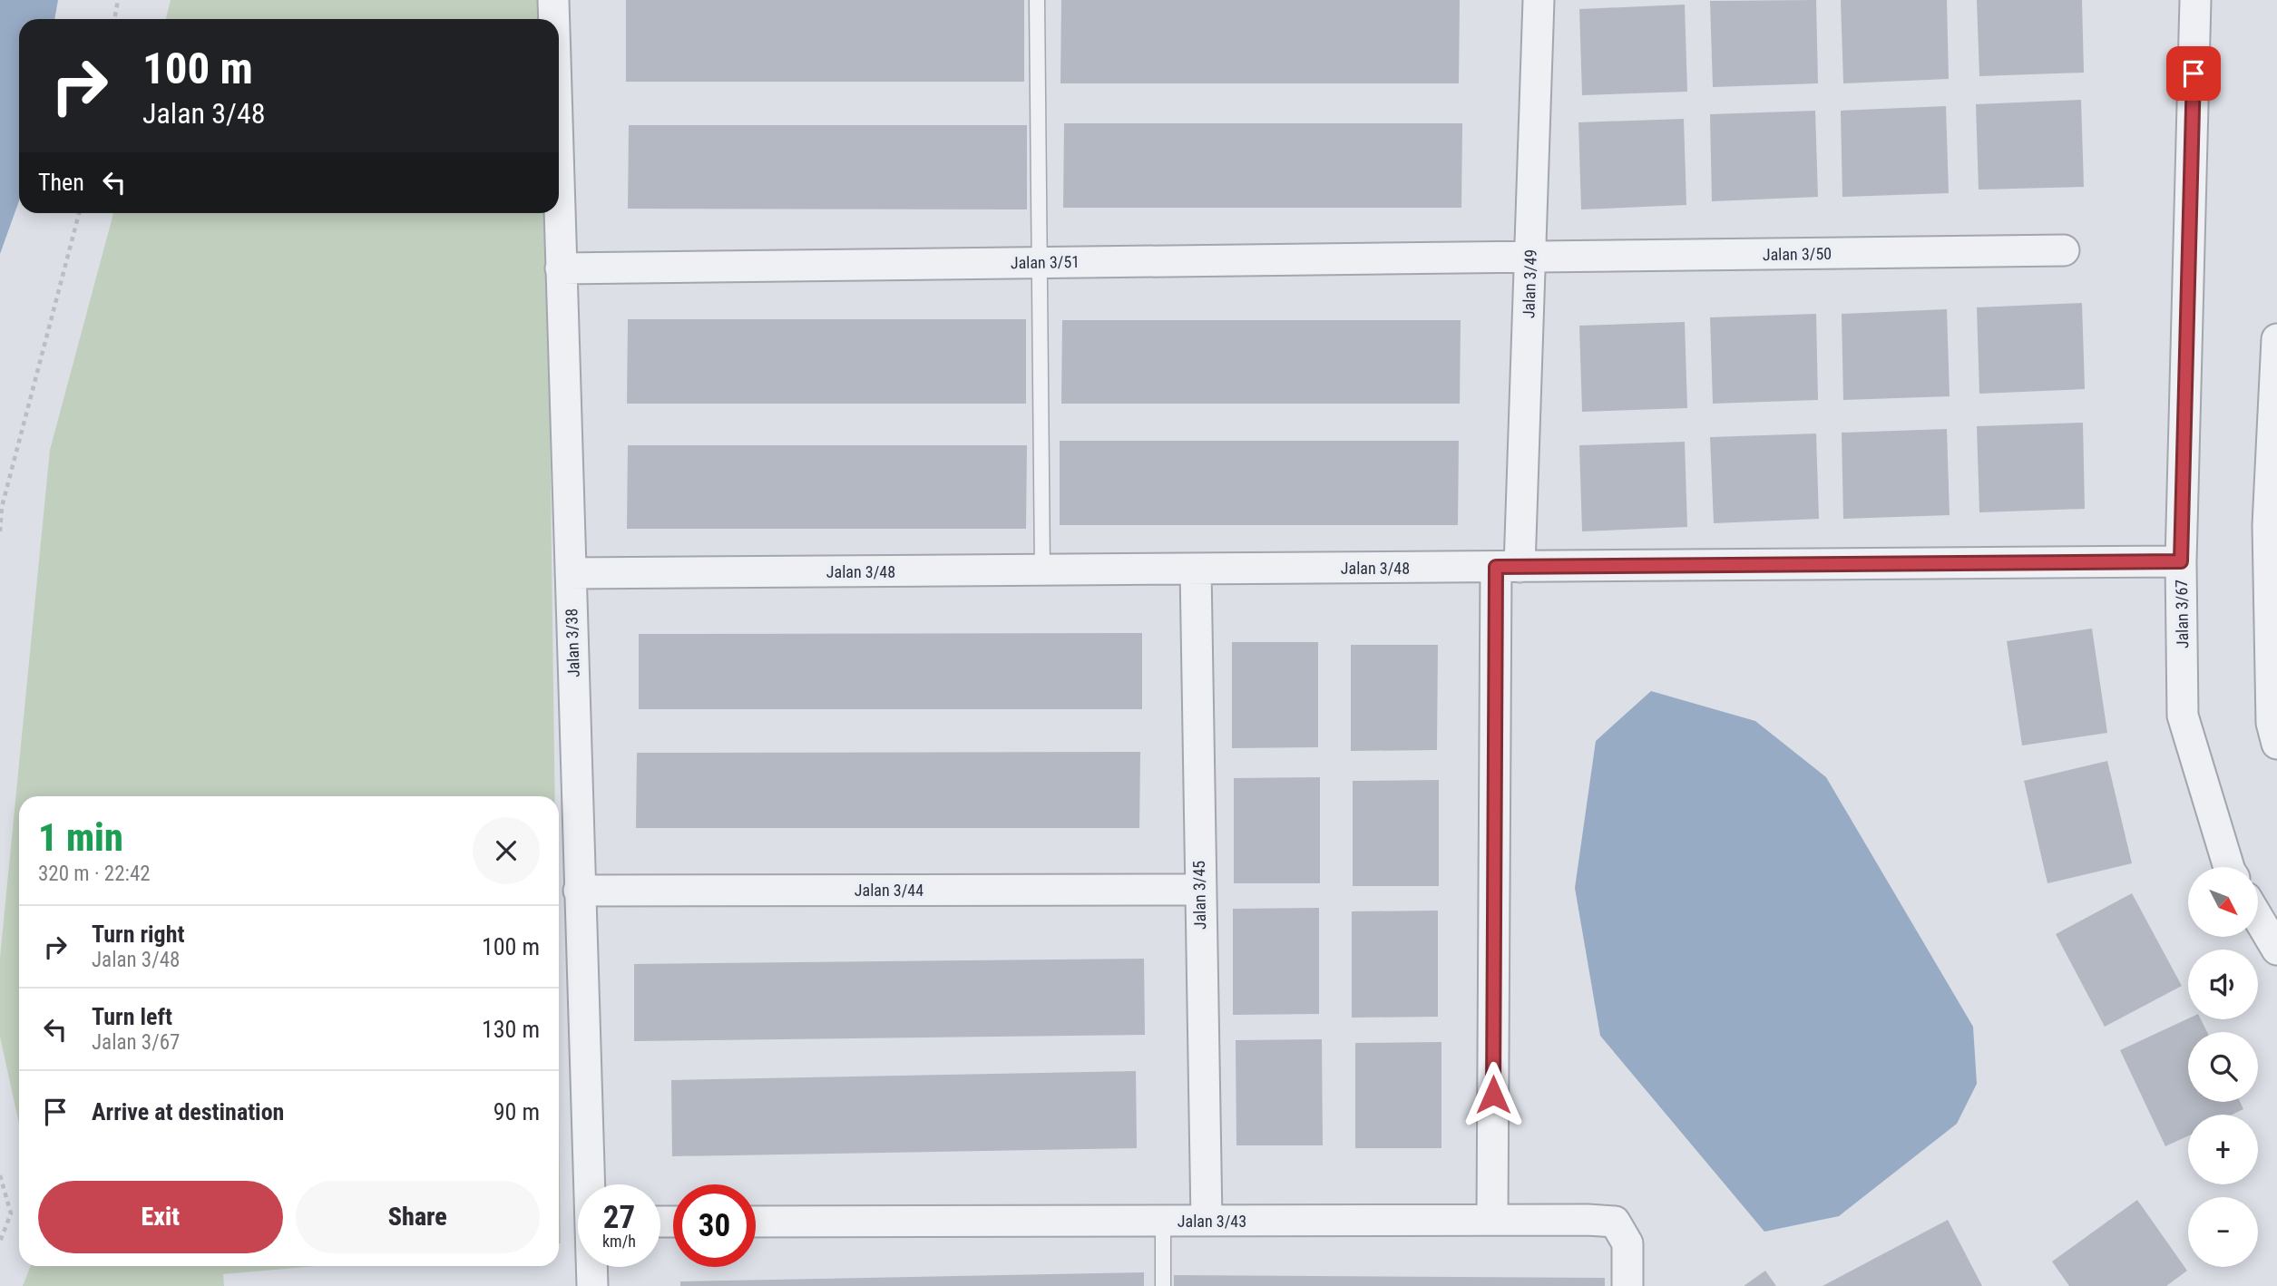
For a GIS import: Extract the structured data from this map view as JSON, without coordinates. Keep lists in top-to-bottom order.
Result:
{
  "streets": {
    "street": [
      "Jalan 3/50",
      "Jalan 3/51",
      "Jalan 3/49",
      "Jalan 3/48",
      "Jalan 3/67",
      "Jalan 3/38",
      "Jalan 3/44",
      "Jalan 3/45",
      "Jalan 3/43"
    ]
  },
  "crossings": [
    ["Jalan 3/50", "Jalan 3/51"],
    ["Jalan 3/50", "Jalan 3/49"],
    ["Jalan 3/51", "Jalan 3/49"],
    ["Jalan 3/51", "Jalan 3/38"],
    ["Jalan 3/49", "Jalan 3/48"],
    ["Jalan 3/49", "Jalan 3/43"],
    ["Jalan 3/48", "Jalan 3/67"],
    ["Jalan 3/48", "Jalan 3/38"],
    ["Jalan 3/48", "Jalan 3/45"],
    ["Jalan 3/38", "Jalan 3/44"],
    ["Jalan 3/44", "Jalan 3/45"],
    ["Jalan 3/45", "Jalan 3/43"]
  ],
  "north": "bottom right",
  "page": {
    "turn": ["100 m", "Jalan 3/48"],
    "then": "Then",
    "heading": ["1 min", "320 m · 22:42"],
    "map_buttons": ["+", "−"],
    "list": [
      {
        "name": "Turn right",
        "note": "Jalan 3/48",
        "value": "100 m"
      },
      {
        "name": "Turn left",
        "note": "Jalan 3/67",
        "value": "130 m"
      },
      {
        "name": "Arrive at destination",
        "value": "90 m"
      }
    ],
    "buttons": ["Exit", "Share"],
    "speed": "27 km/h",
    "limit": "30"
  }
}
